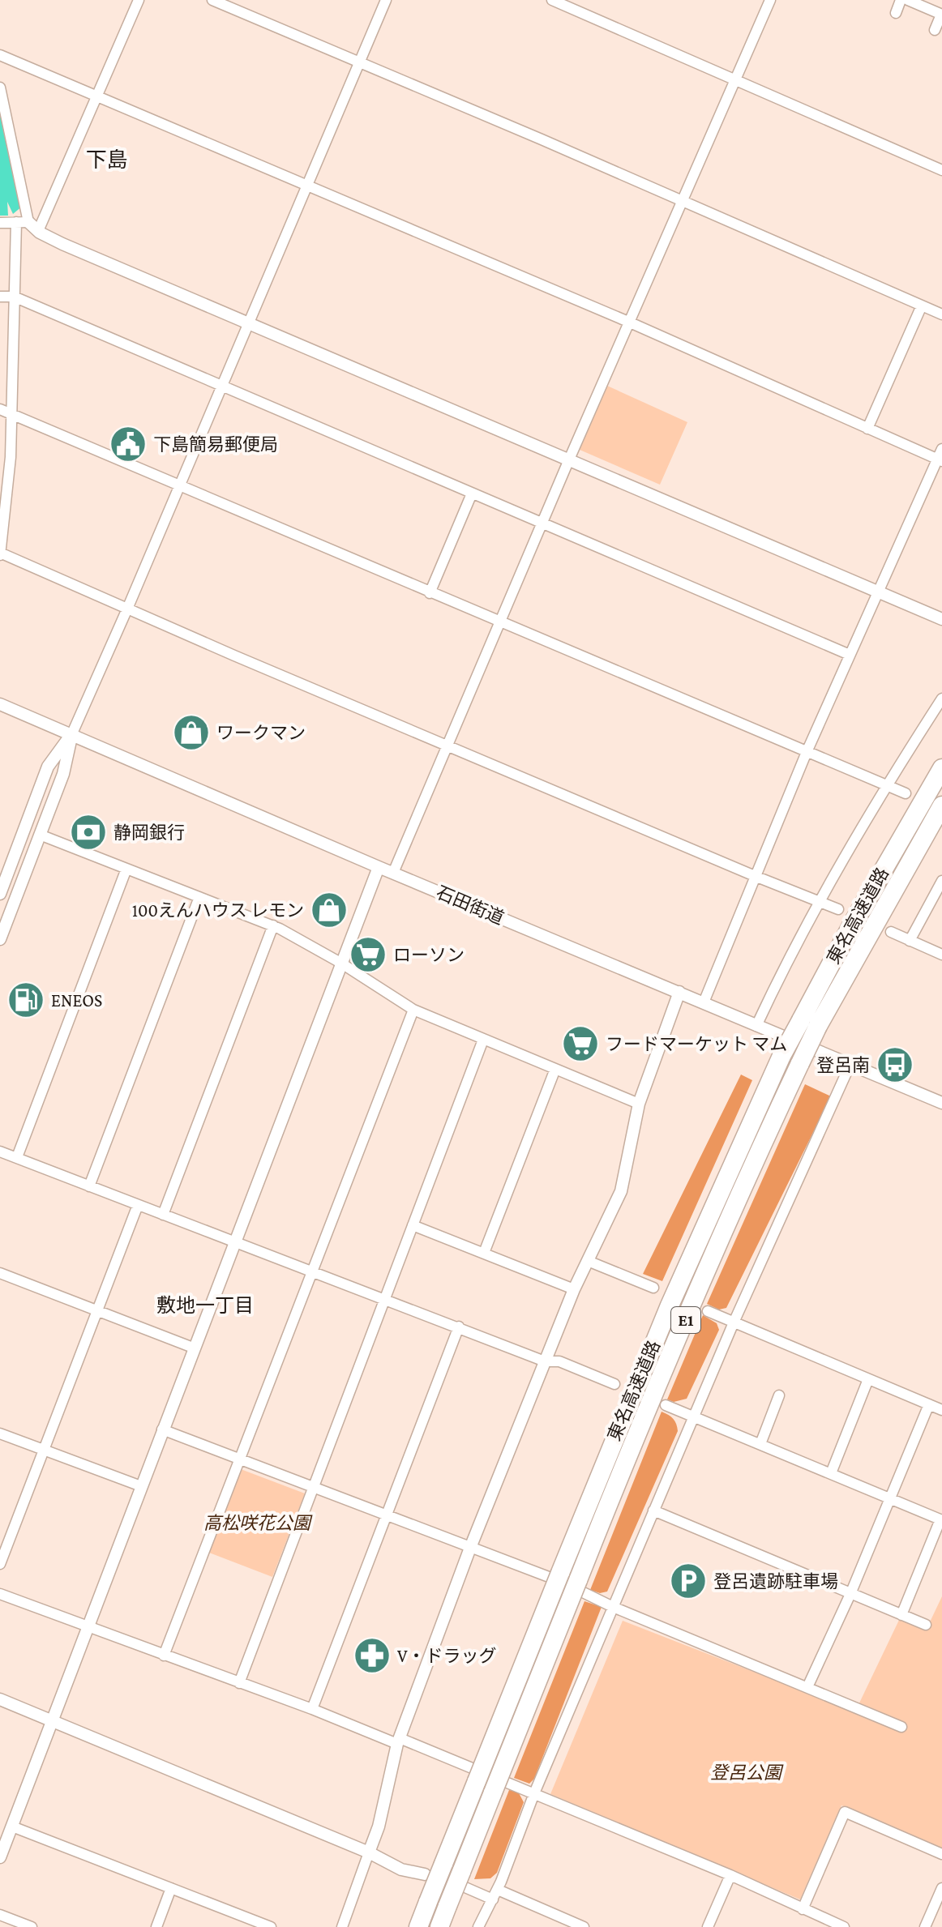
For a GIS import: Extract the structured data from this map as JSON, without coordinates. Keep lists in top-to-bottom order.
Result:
{
  "streets": {
    "highway": ["東名高速道路", "E1"],
    "street": ["石田街道"]
  },
  "districts": ["下島", "敷地一丁目"],
  "parks": ["高松咲花公園", "登呂公園"],
  "places": {
    "public building": ["下島簡易郵便局"],
    "shop": ["ワークマン", "100えんハウス レモン"],
    "bank": ["静岡銀行"],
    "supermarket": ["ローソン", "フードマーケット マム"],
    "fuel station": ["ENEOS"],
    "bus stop": ["登呂南"],
    "parking": ["登呂遺跡駐車場"],
    "pharmacy": ["V・ドラッグ"]
  }
}
